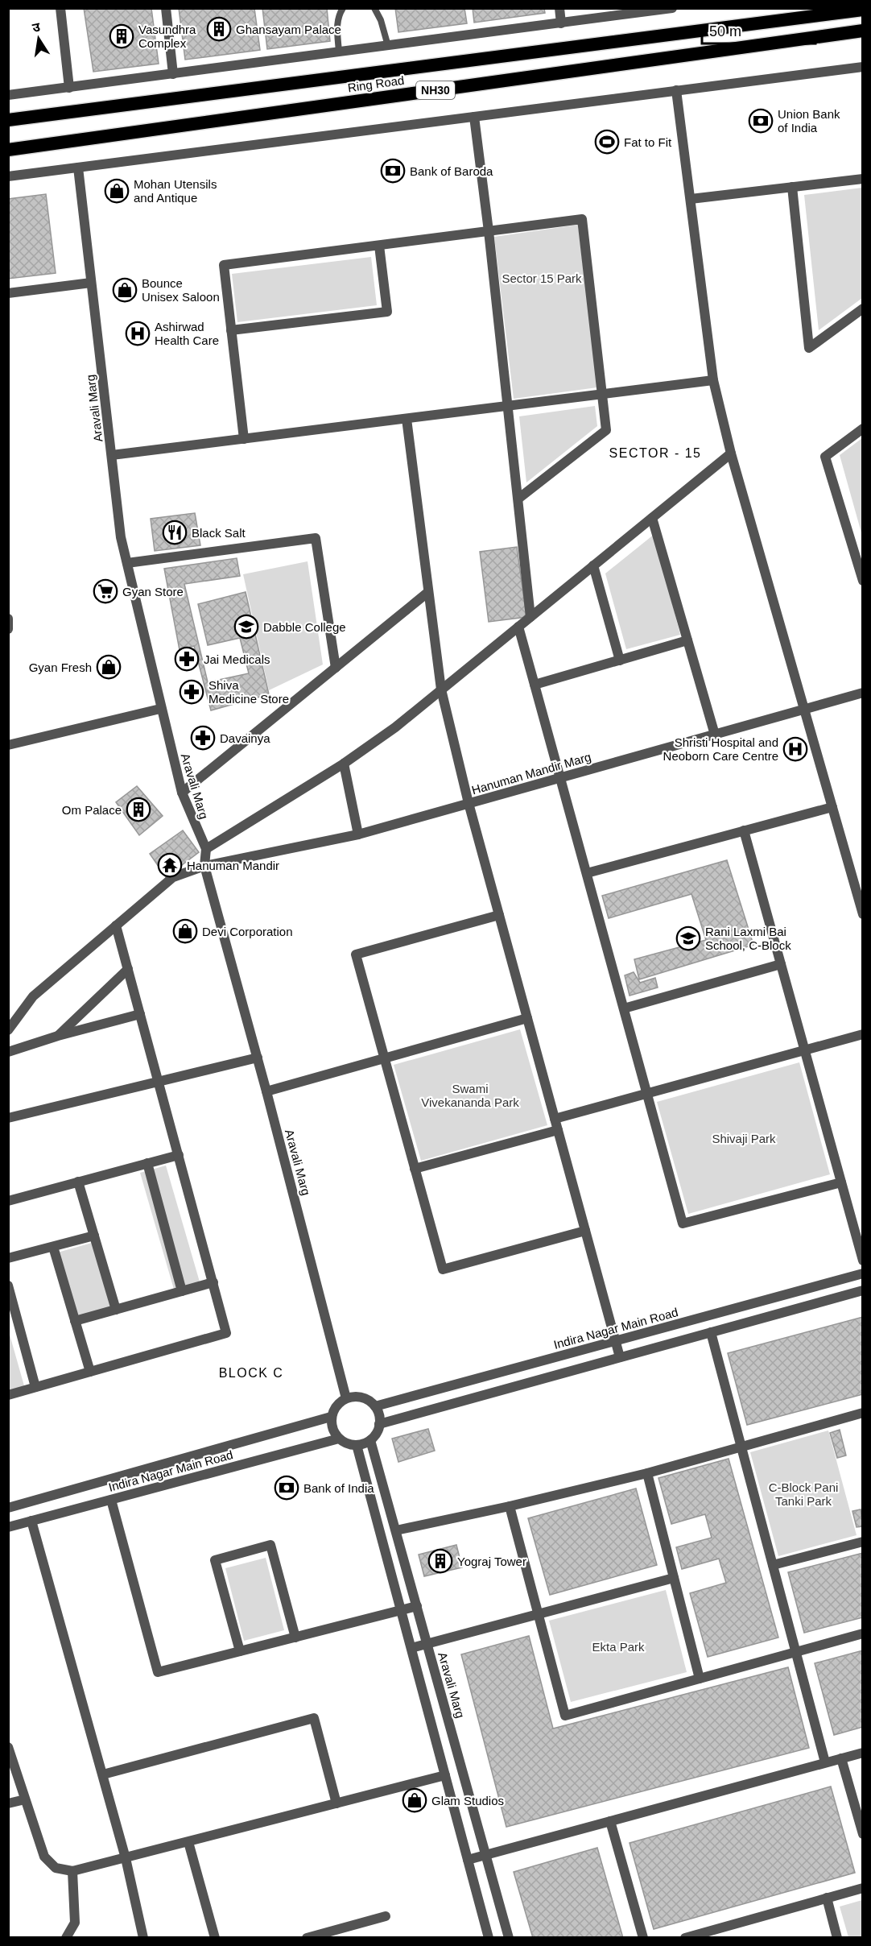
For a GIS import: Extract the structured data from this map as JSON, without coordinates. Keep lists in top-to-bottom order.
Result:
{
  "streets": {
    "highway": ["Ring Road", "NH30"],
    "street": ["Aravali Marg", "Hanuman Mandir Marg", "Indira Nagar Main Road"]
  },
  "crossings": [
    ["Aravali Marg", "Hanuman Mandir Marg"],
    ["Aravali Marg", "Indira Nagar Main Road"]
  ],
  "districts": ["SECTOR - 15", "BLOCK C"],
  "parks": [
    "Sector 15 Park",
    "Swami Vivekananda Park",
    "Shivaji Park",
    "C-Block Pani Tanki Park",
    "Ekta Park"
  ],
  "places": {
    "building": [
      "Ghansayam Palace",
      "Vasundhra Complex",
      "Om Palace",
      "Yograj Tower"
    ],
    "bank": ["Union Bank of India", "Bank of Baroda", "Bank of India"],
    "sports": ["Fat to Fit"],
    "shop": [
      "Mohan Utensils and Antique",
      "Bounce Unisex Saloon",
      "Gyan Fresh",
      "Devi Corporation",
      "Glam Studios"
    ],
    "hospital": ["Ashirwad Health Care", "Shristi Hospital and Neoborn Care Centre"],
    "restaurant": ["Black Salt"],
    "supermarket": ["Gyan Store"],
    "school or university": ["Dabble College", "Rani Laxmi Bai School, C-Block"],
    "pharmacy": ["Jai Medicals", "Shiva Medicine Store", "Davainya"],
    "temple": ["Hanuman Mandir"]
  },
  "scale_bar": "50 m",
  "north": "top"
}
